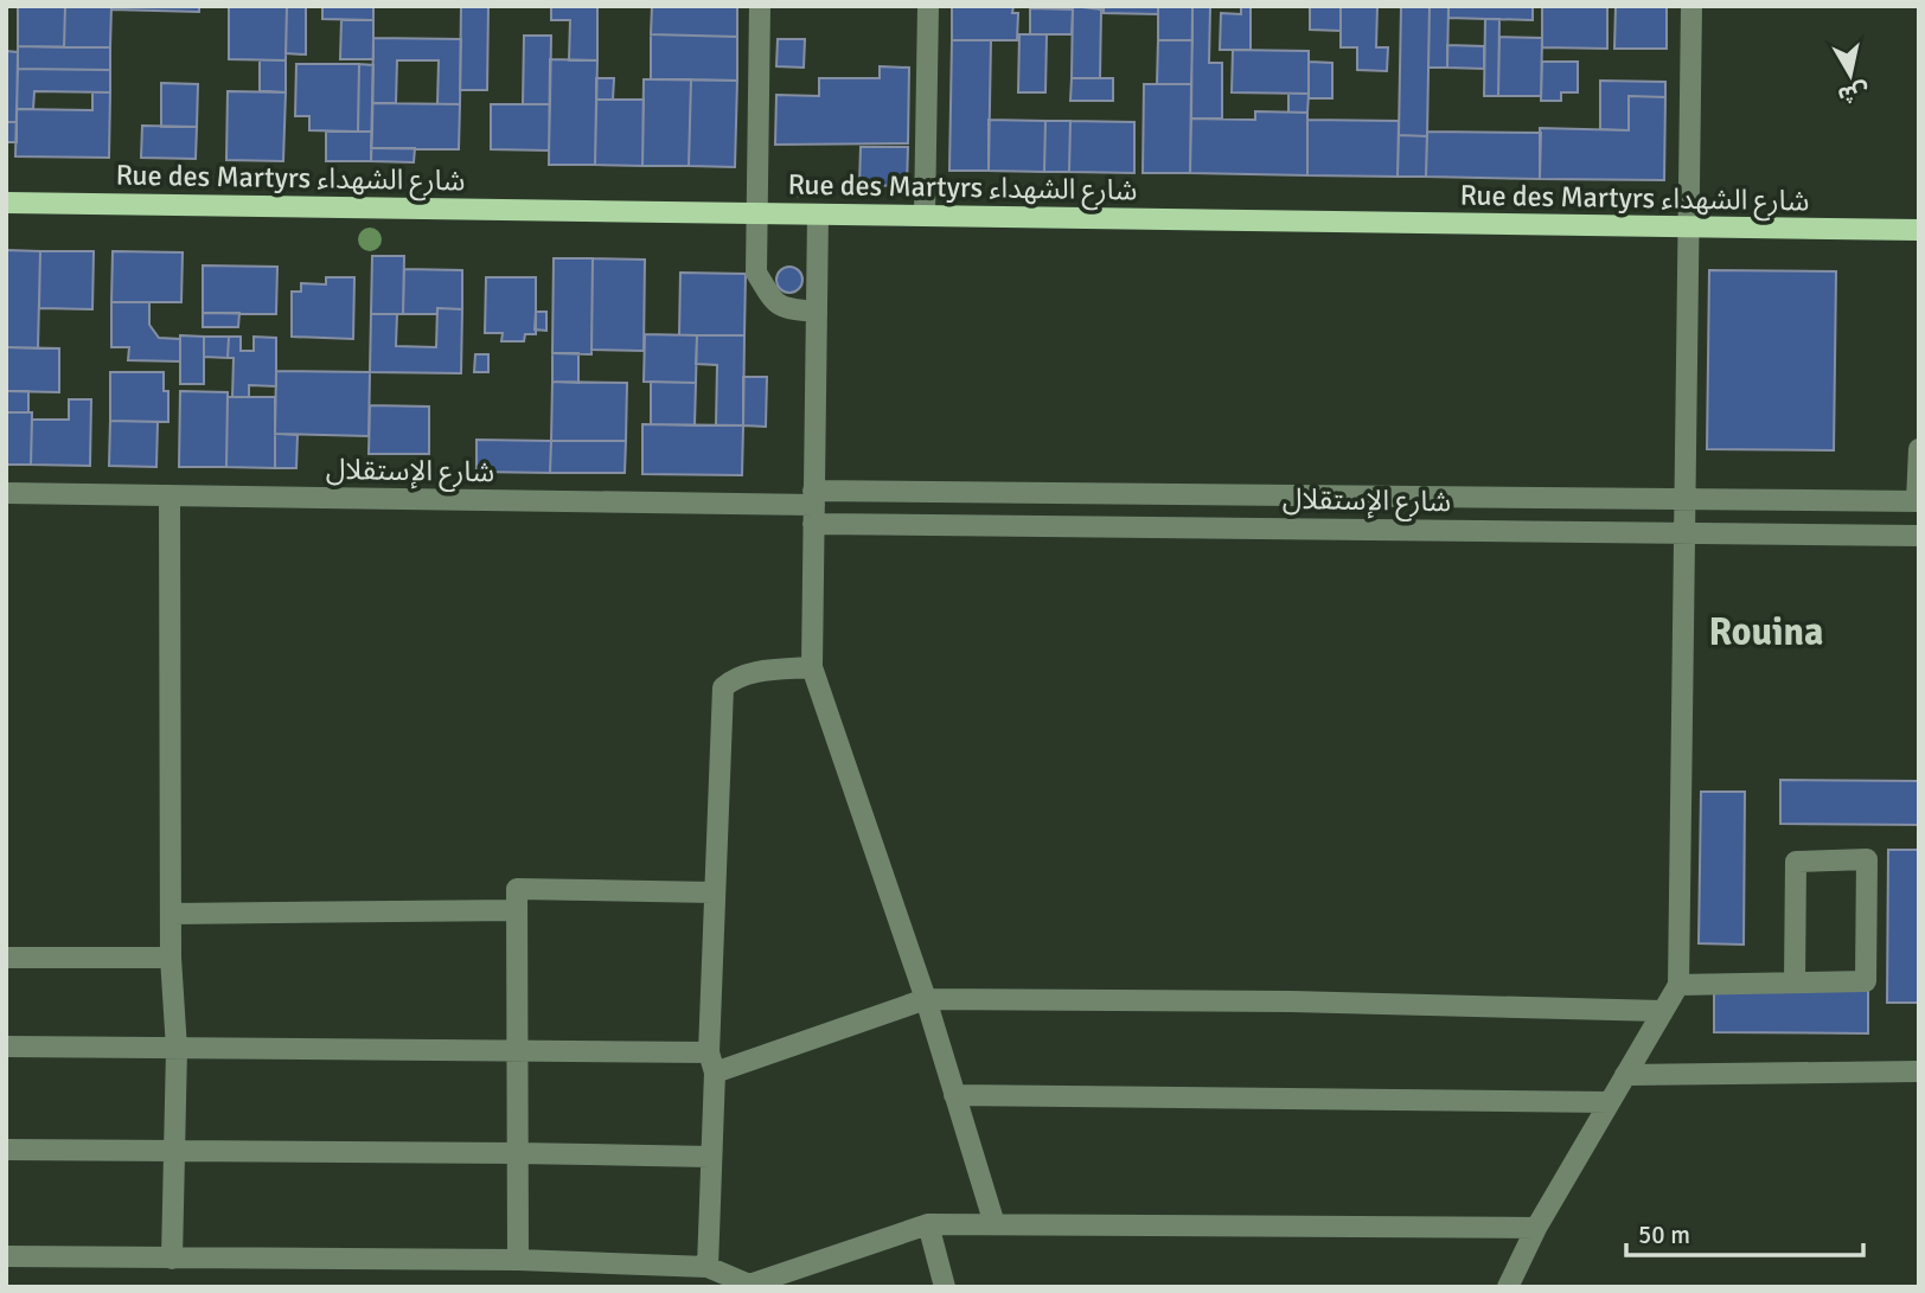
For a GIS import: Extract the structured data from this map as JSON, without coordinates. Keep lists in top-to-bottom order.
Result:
{
  "streets": {
    "main road": ["Rue des Martyrs شارع الشهداء"],
    "street": ["شارع الإستقلال"]
  },
  "districts": ["Rouina"],
  "scale_bar": "50 m",
  "north": "bottom"
}
